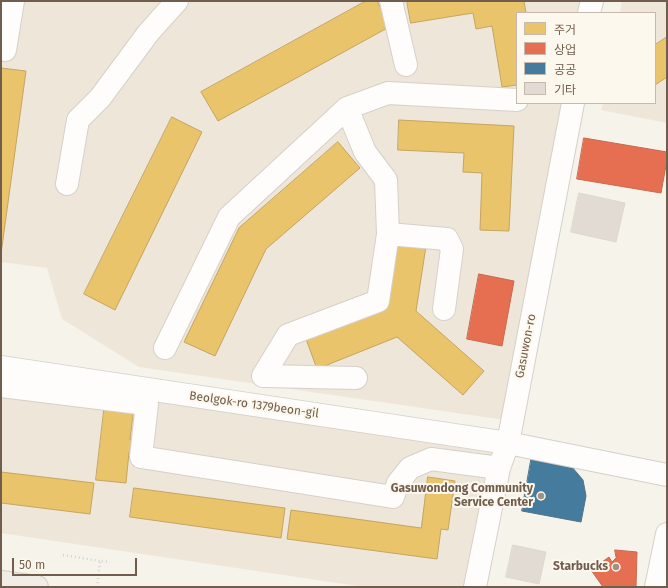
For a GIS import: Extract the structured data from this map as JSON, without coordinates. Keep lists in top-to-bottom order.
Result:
{
  "streets": {
    "street": ["Gasuwon-ro", "Beolgok-ro 1379beon-gil"]
  },
  "crossings": [
    ["Gasuwon-ro", "Beolgok-ro 1379beon-gil"]
  ],
  "places": ["Gasuwondong Community Service Center", "Starbucks"],
  "legend": [
    "주거",
    "상업",
    "공공",
    "기타"
  ],
  "scale_bar": "50 m"
}
